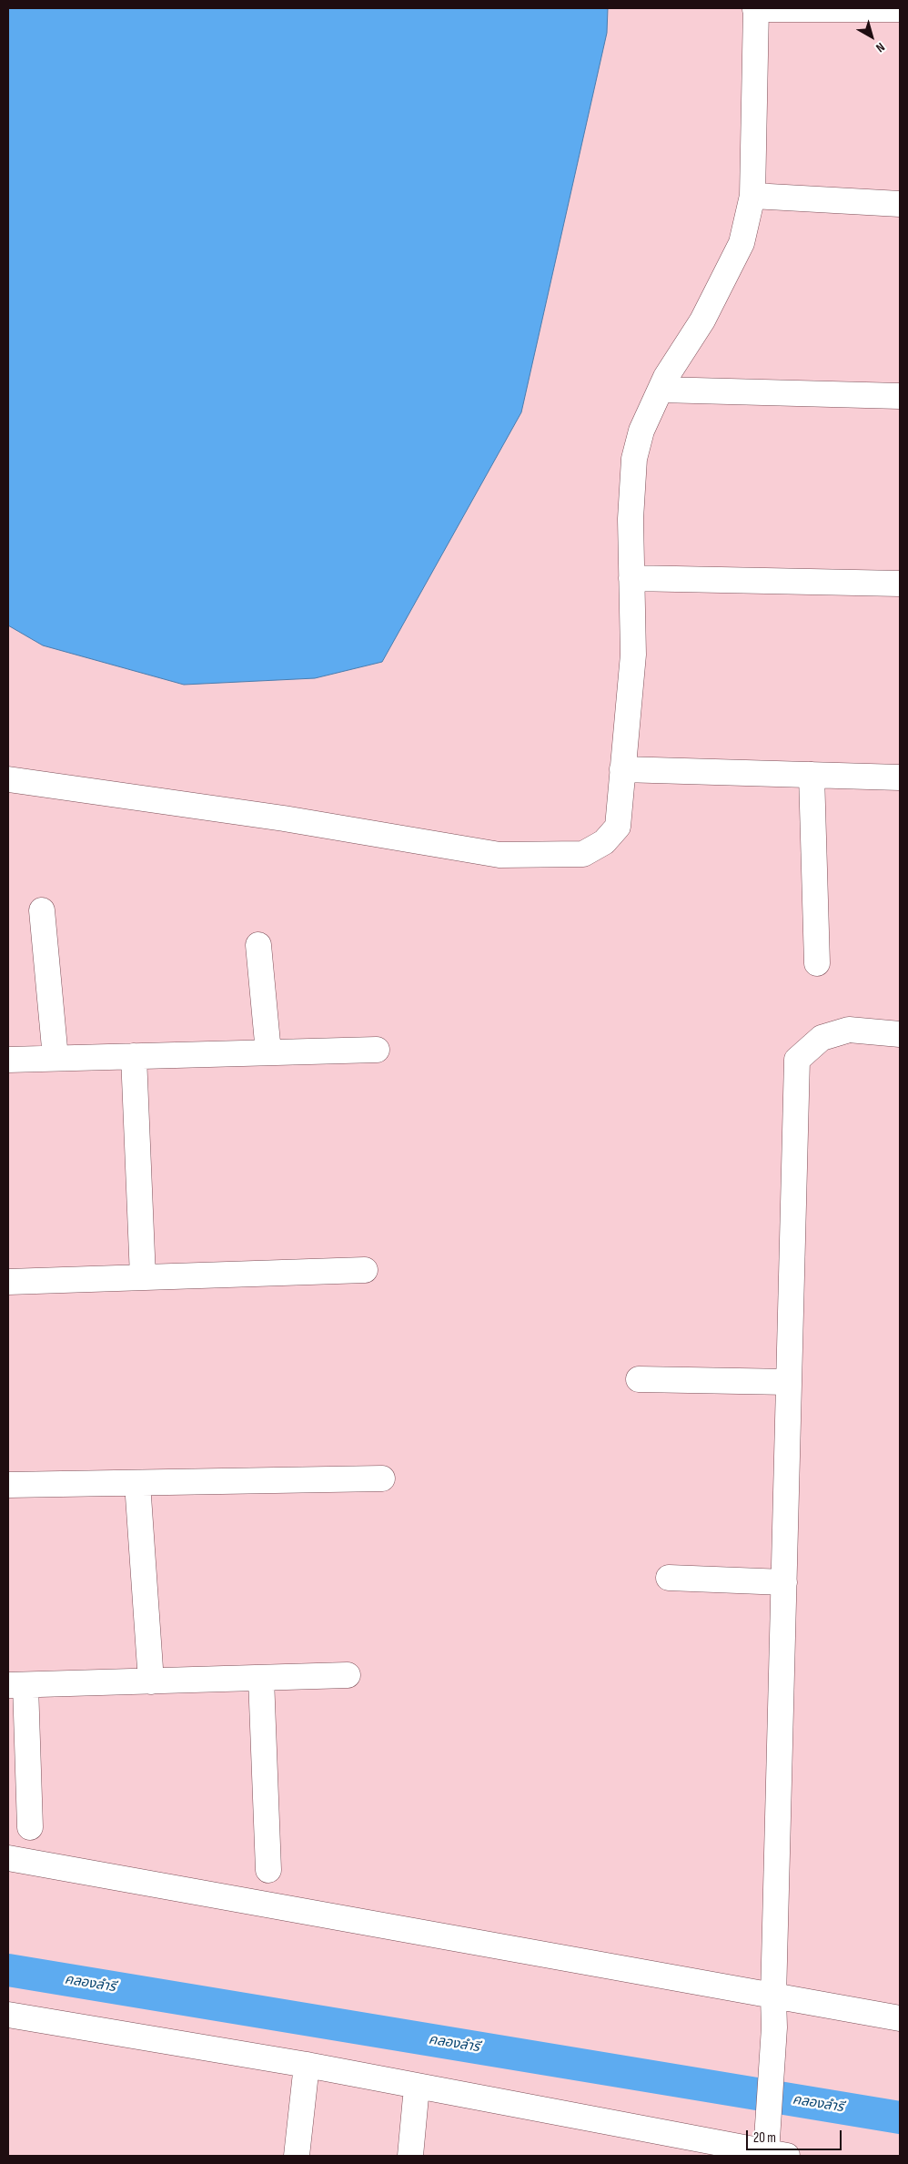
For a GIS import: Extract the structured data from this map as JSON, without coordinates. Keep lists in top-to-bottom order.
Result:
{
  "water": ["คลองลำรี"],
  "scale_bar": "20 m",
  "north": "bottom right"
}
